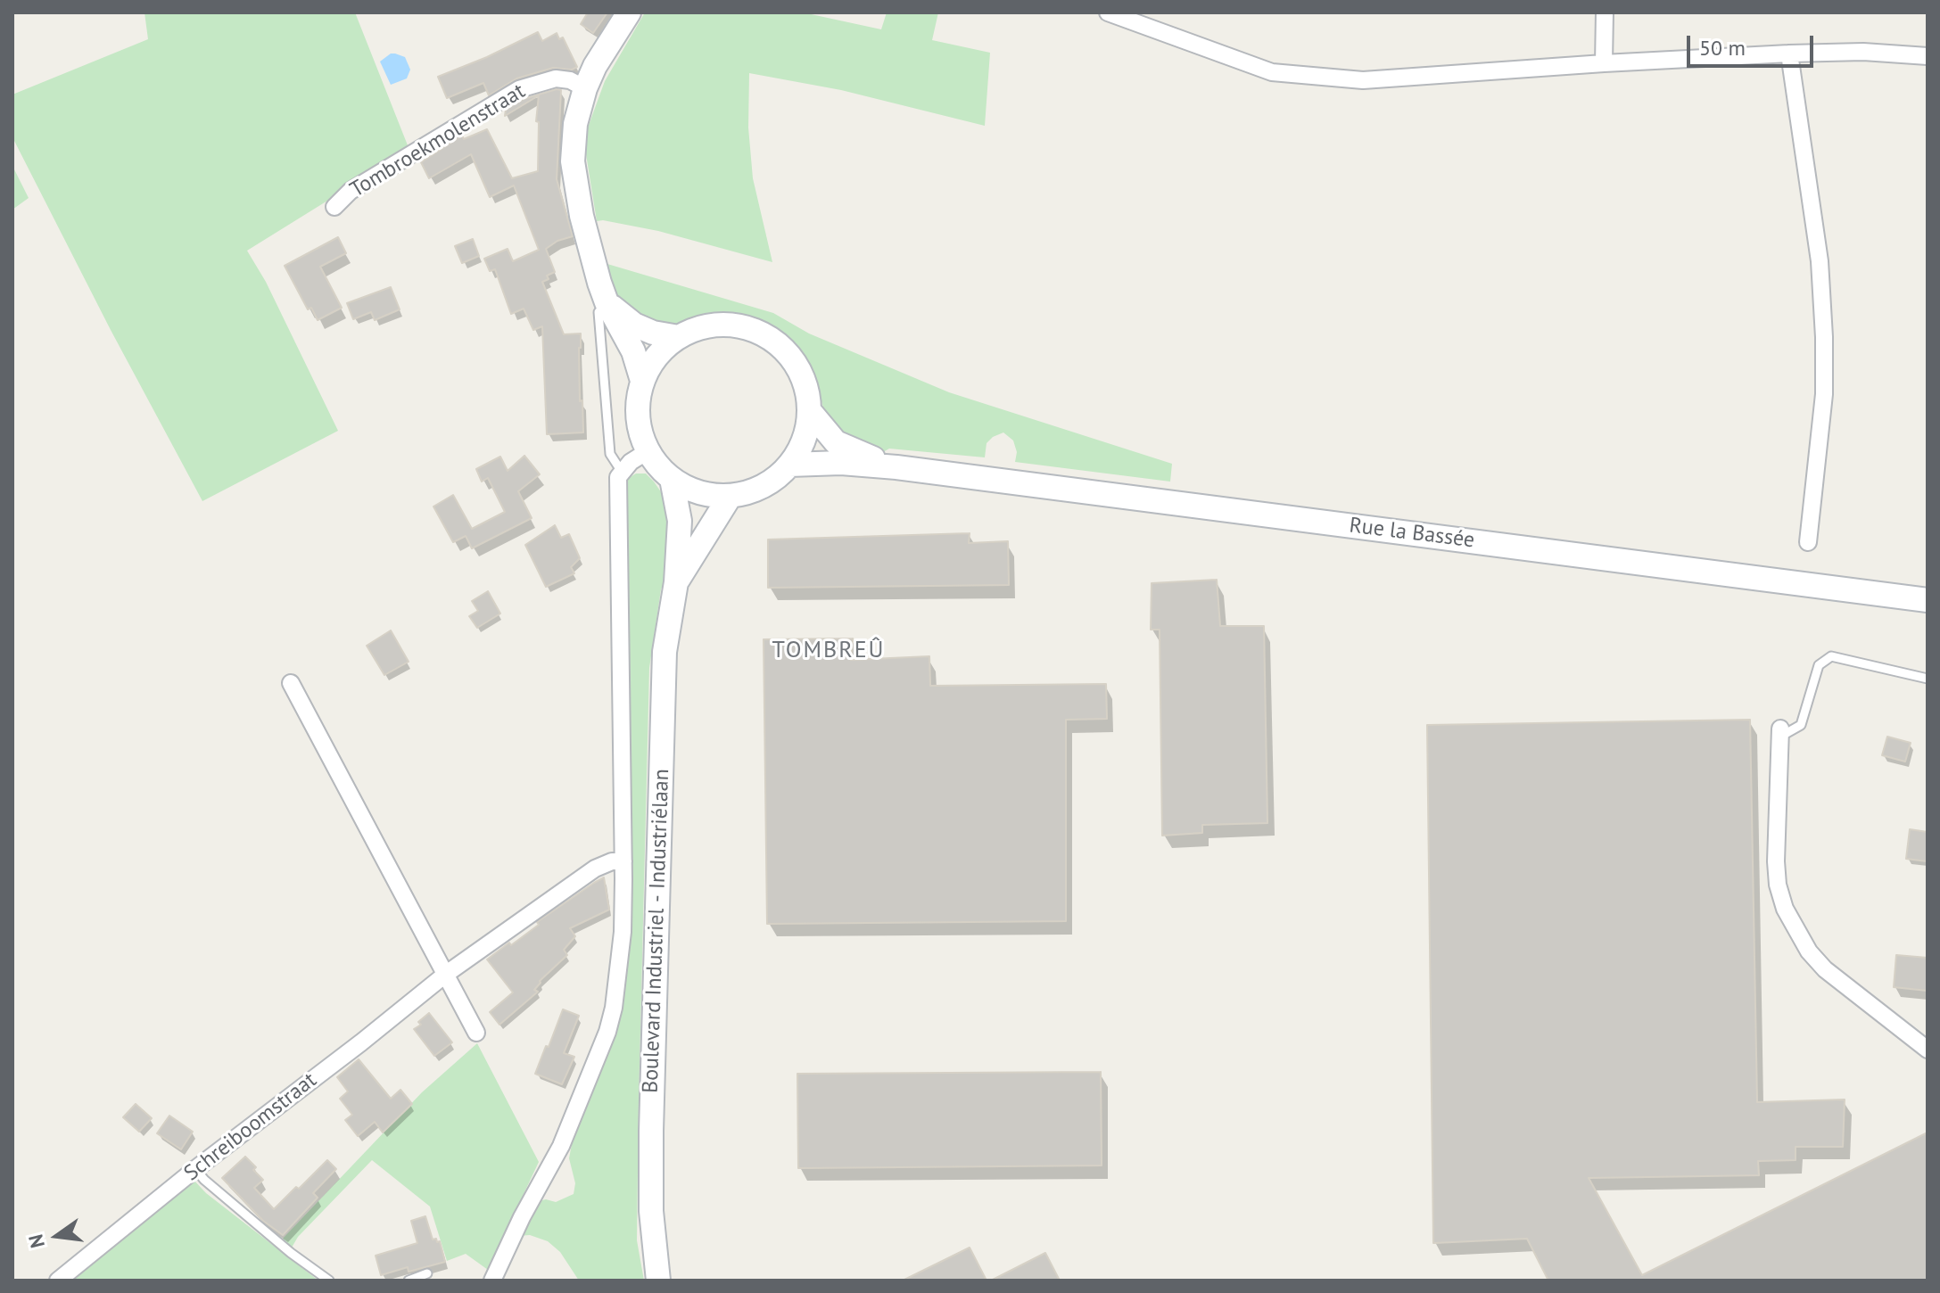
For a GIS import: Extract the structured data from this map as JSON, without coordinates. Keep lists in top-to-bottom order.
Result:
{
  "streets": {
    "main road": ["Rue la Bassée", "Boulevard Industriel - Industriélaan"],
    "street": ["Tombroekmolenstraat", "Schreiboomstraat"]
  },
  "crossings": [
    ["Rue la Bassée", "Boulevard Industriel - Industriélaan"]
  ],
  "districts": ["TOMBREÛ"],
  "scale_bar": "50 m",
  "north": "left"
}
